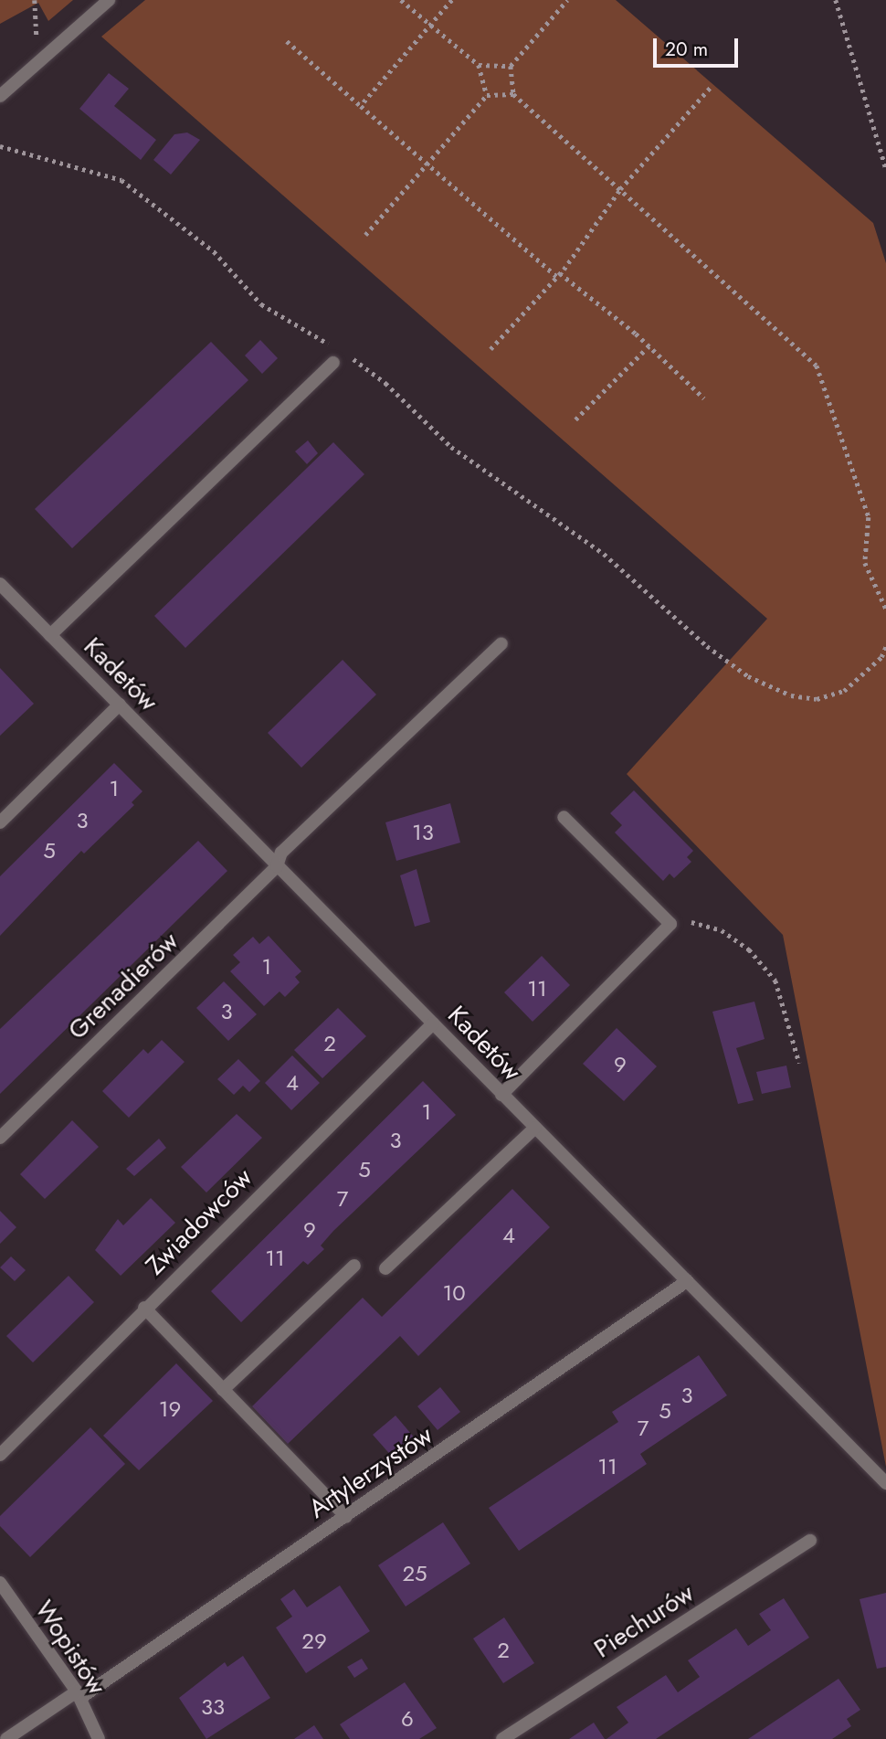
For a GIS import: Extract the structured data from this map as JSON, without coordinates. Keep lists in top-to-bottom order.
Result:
{
  "streets": {
    "street": [
      "Kadetów",
      "Grenadierów",
      "Zwiadowców",
      "Artylerzystów",
      "Piechurów",
      "Wopistów"
    ]
  },
  "crossings": [
    ["Kadetów", "Grenadierów"],
    ["Kadetów", "Zwiadowców"],
    ["Kadetów", "Artylerzystów"],
    ["Artylerzystów", "Wopistów"]
  ],
  "house_numbers": [
    "1",
    "3",
    "13",
    "5",
    "1",
    "11",
    "3",
    "2",
    "9",
    "4",
    "1",
    "3",
    "5",
    "7",
    "9",
    "4",
    "11",
    "10",
    "3",
    "19",
    "5",
    "7",
    "11",
    "25",
    "29",
    "2",
    "33",
    "6"
  ],
  "scale_bar": "20 m"
}
